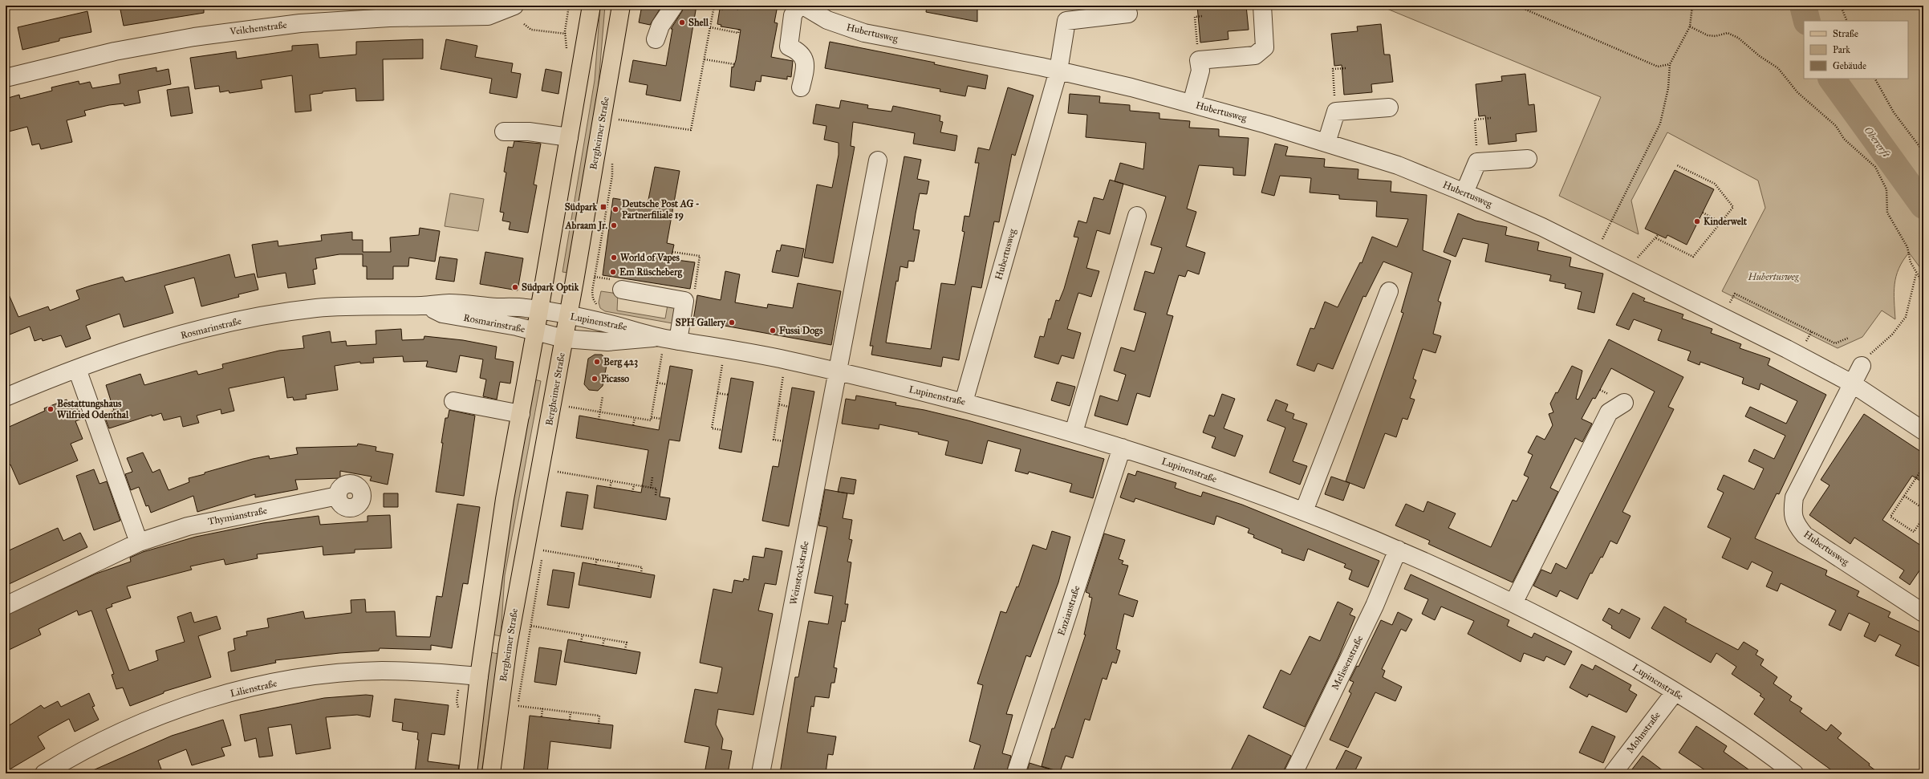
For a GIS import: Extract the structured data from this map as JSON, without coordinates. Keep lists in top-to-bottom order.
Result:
{
  "streets": {
    "main road": ["Bergheimer Straße"],
    "street": [
      "Veilchenstraße",
      "Hubertusweg",
      "Lupinenstraße",
      "Rosmarinstraße",
      "Thymianstraße",
      "Weinstockstraße",
      "Enzianstraße",
      "Melissenstraße",
      "Lilienstraße",
      "Mohnstraße"
    ]
  },
  "crossings": [
    ["Hubertusweg", "Lupinenstraße"],
    ["Bergheimer Straße", "Lupinenstraße"],
    ["Bergheimer Straße", "Rosmarinstraße"],
    ["Lupinenstraße", "Rosmarinstraße"],
    ["Lupinenstraße", "Weinstockstraße"],
    ["Lupinenstraße", "Enzianstraße"],
    ["Lupinenstraße", "Melissenstraße"],
    ["Lupinenstraße", "Mohnstraße"]
  ],
  "water": ["Obererft"],
  "parks": ["Hubertusweg"],
  "places": {
    "other": [
      "Shell",
      "Deutsche Post AG - Partnerfiliale 19",
      "Kinderwelt",
      "Abraam Jr.",
      "World of Vapes",
      "Em Rüscheberg",
      "Südpark Optik",
      "SPH Gallery",
      "Fussi Dogs",
      "Berg 423",
      "Picasso",
      "Bestattungshaus Wilfried Odenthal"
    ],
    "transit": ["Südpark"]
  },
  "legend": ["Straße", "Park", "Gebäude"]
}
